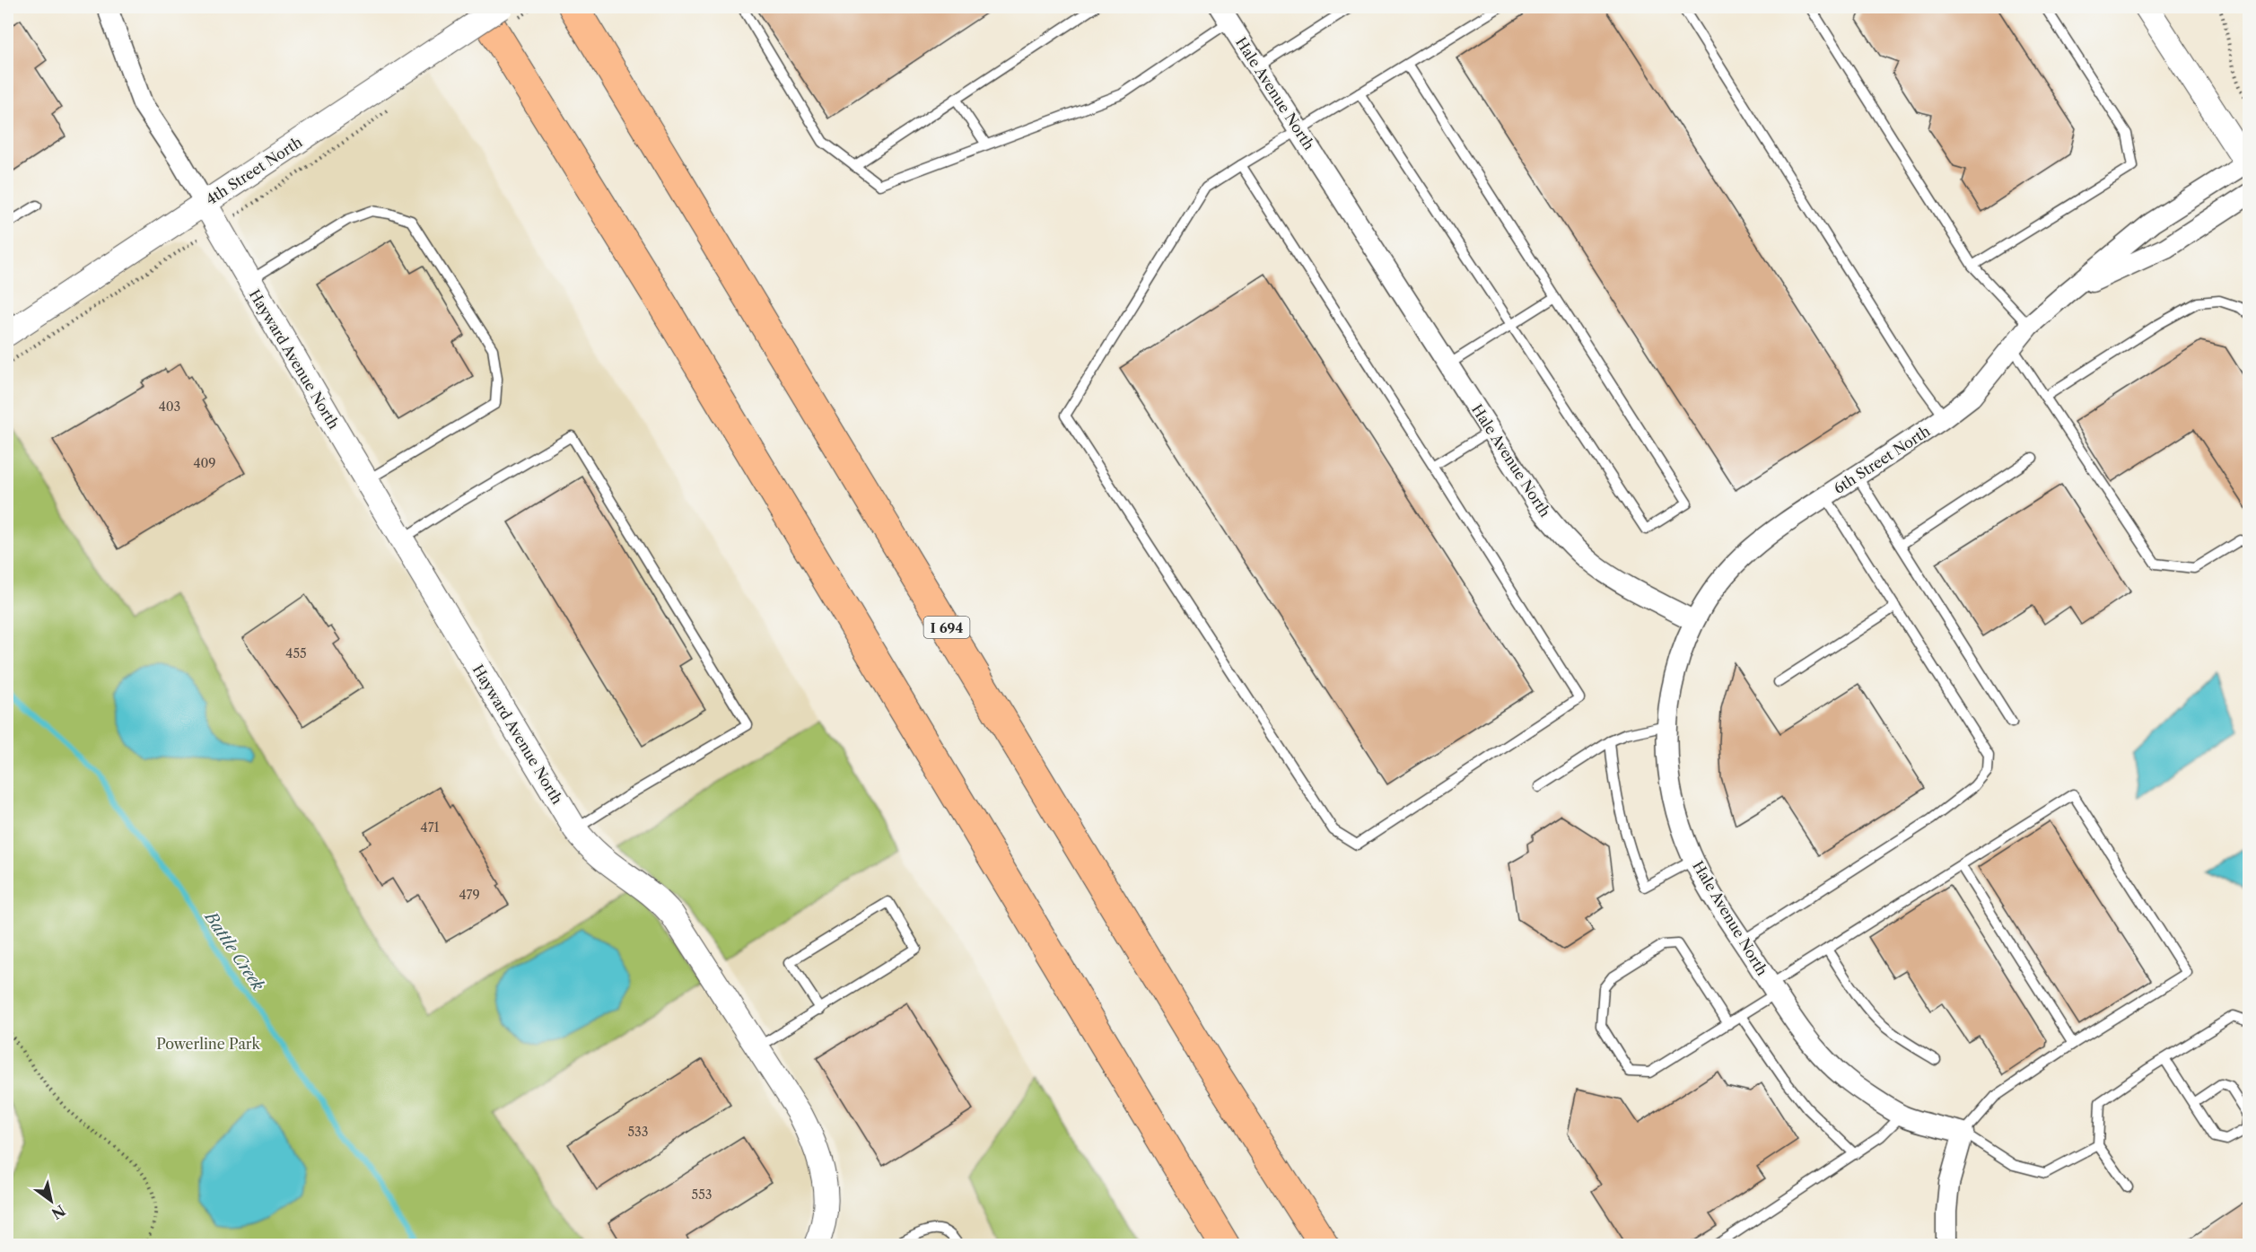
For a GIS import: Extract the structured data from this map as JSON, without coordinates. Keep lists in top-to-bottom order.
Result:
{
  "streets": {
    "highway": ["I 694"],
    "street": [
      "Hale Avenue North",
      "4th Street North",
      "Hayward Avenue North",
      "6th Street North"
    ]
  },
  "crossings": [
    ["Hale Avenue North", "6th Street North"],
    ["4th Street North", "Hayward Avenue North"]
  ],
  "water": ["Battle Creek"],
  "parks": ["Powerline Park"],
  "house_numbers": [
    "403",
    "409",
    "455",
    "471",
    "479",
    "533",
    "553"
  ],
  "north": "bottom right"
}
